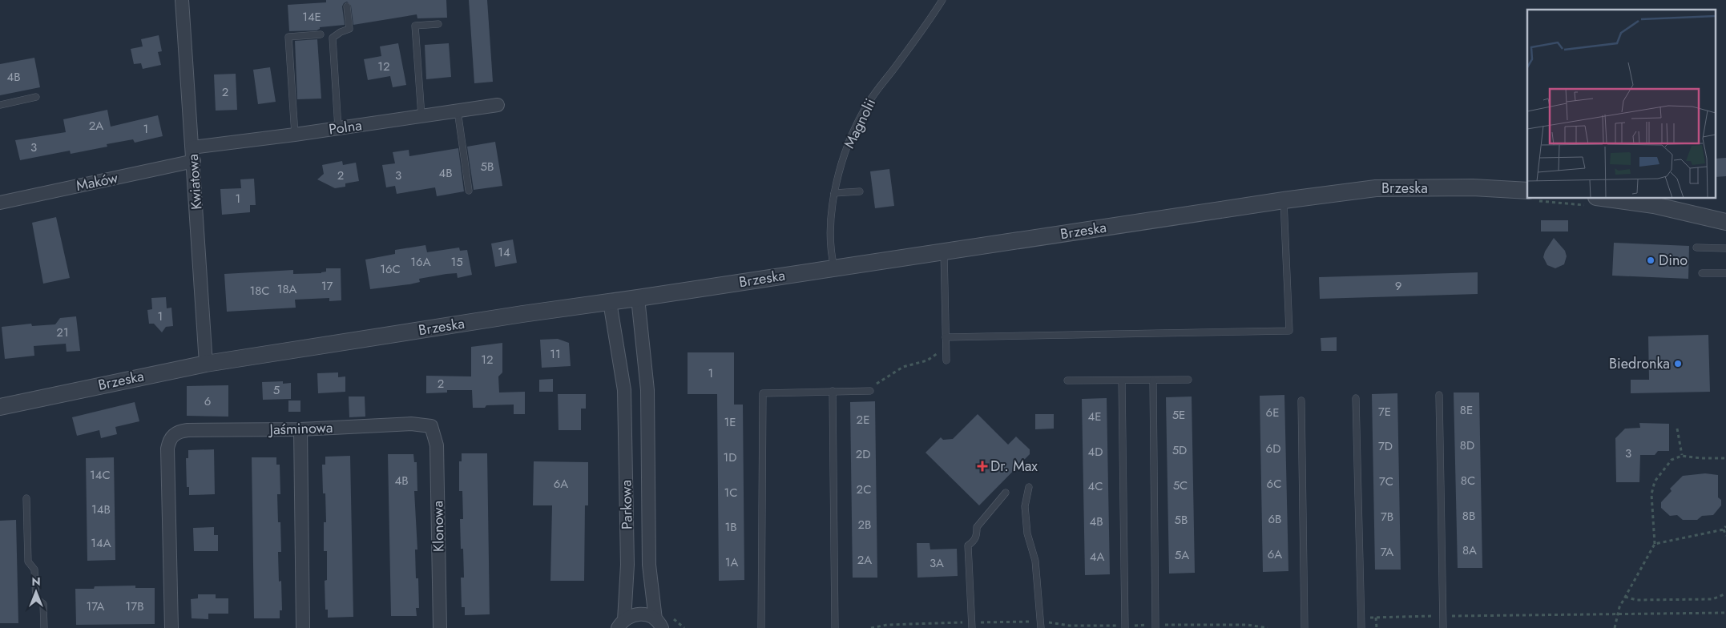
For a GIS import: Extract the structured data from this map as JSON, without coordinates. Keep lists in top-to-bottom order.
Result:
{
  "streets": {
    "street": [
      "Polna",
      "Maków",
      "Kwiatowa",
      "Brzeska",
      "Jaśminowa",
      "Parkowa",
      "Klonowa"
    ],
    "lane": ["Magnolii"]
  },
  "crossings": [
    ["Magnolii", "Brzeska"],
    ["Polna", "Kwiatowa"],
    ["Maków", "Kwiatowa"],
    ["Kwiatowa", "Brzeska"],
    ["Brzeska", "Parkowa"],
    ["Jaśminowa", "Klonowa"]
  ],
  "places": {
    "other": ["Dino", "Biedronka"],
    "health": ["Dr. Max"]
  },
  "house_numbers": [
    "14E",
    "12",
    "4B",
    "2",
    "2A",
    "1",
    "3",
    "5B",
    "4B",
    "2",
    "3",
    "1",
    "14",
    "16A",
    "15",
    "16C",
    "17",
    "9",
    "18A",
    "18C",
    "1",
    "21",
    "11",
    "12",
    "1",
    "2",
    "5",
    "6",
    "8E",
    "7E",
    "6E",
    "5E",
    "4E",
    "2E",
    "1E",
    "8D",
    "7D",
    "6D",
    "5D",
    "4D",
    "3",
    "2D",
    "1D",
    "14C",
    "4B",
    "8C",
    "7C",
    "6A",
    "6C",
    "5C",
    "4C",
    "2C",
    "1C",
    "14B",
    "8B",
    "7B",
    "6B",
    "5B",
    "4B",
    "2B",
    "1B",
    "14A",
    "8A",
    "7A",
    "6A",
    "5A",
    "4A",
    "2A",
    "1A",
    "3A",
    "17A",
    "17B"
  ],
  "north": "top"
}
